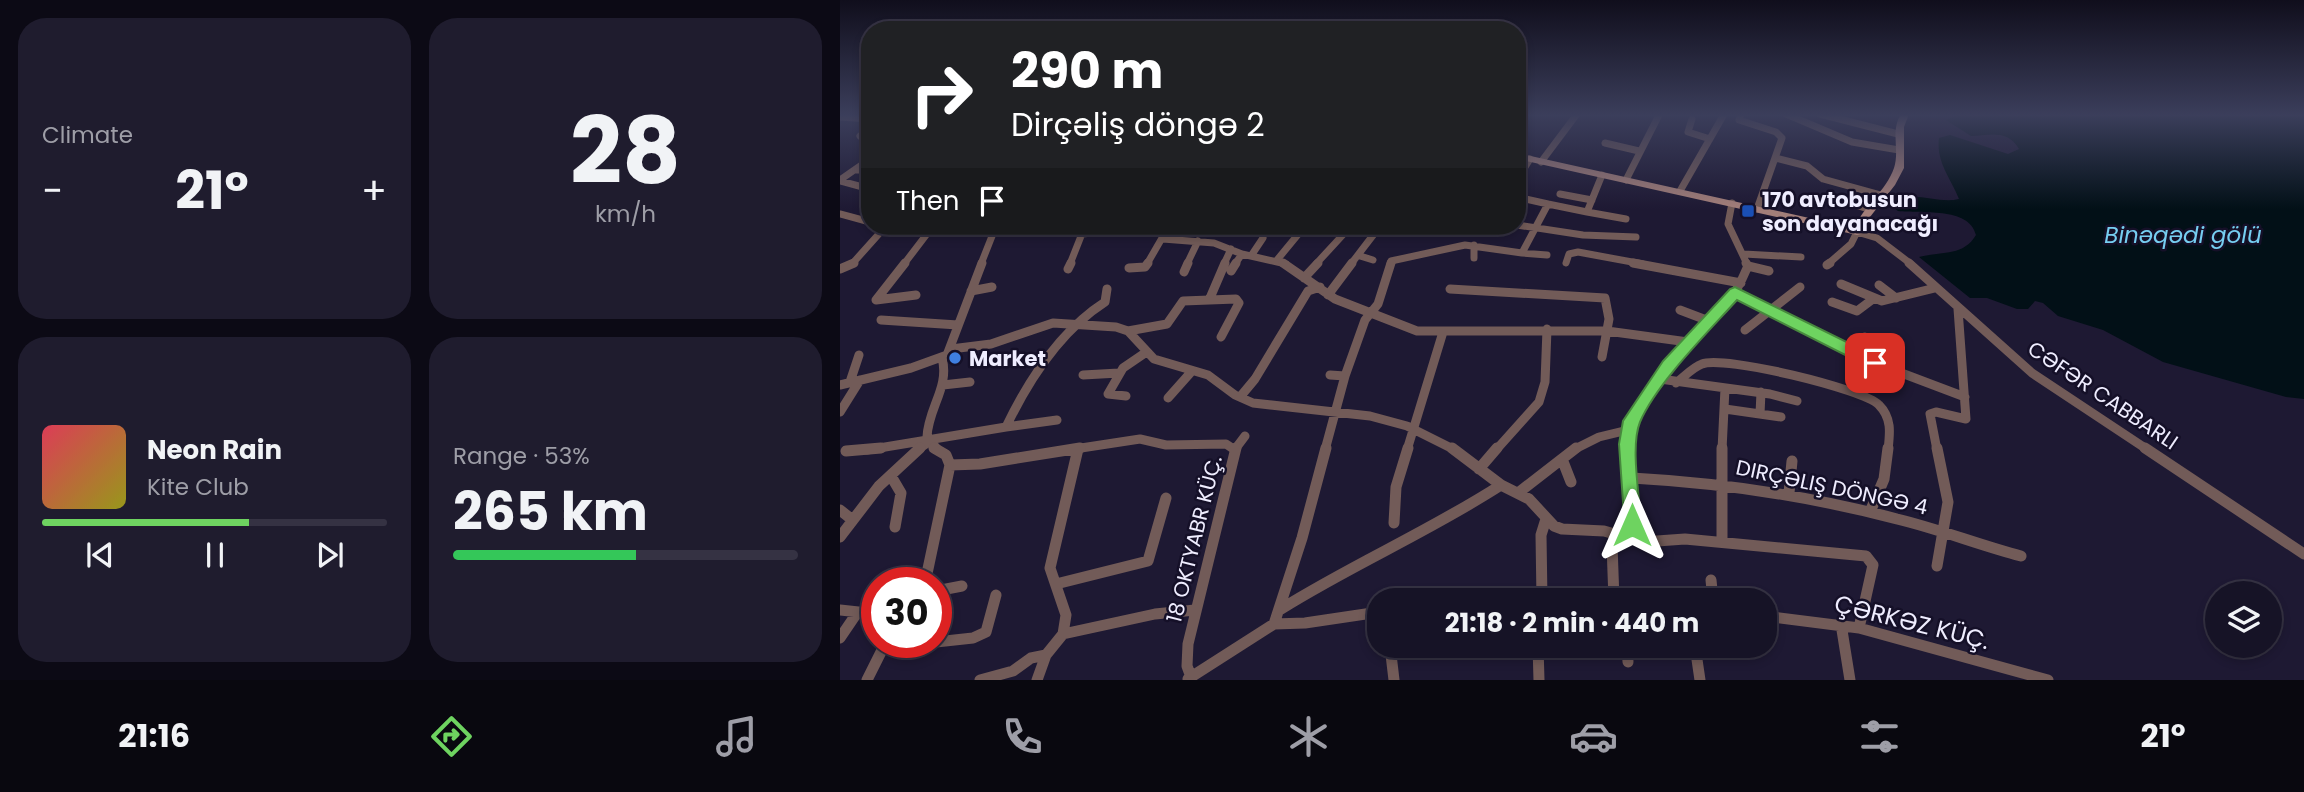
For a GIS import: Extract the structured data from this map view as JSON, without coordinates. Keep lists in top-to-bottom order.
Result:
{
  "streets": {
    "street": ["DIRÇƏLIŞ DÖNGƏ 4", "18 OKTYABR KÜÇ.", "ÇƏRKƏZ KÜÇ."]
  },
  "water": ["Binəqədi gölü"],
  "places": {
    "transit": ["170 avtobusun son dayanacağı"],
    "other": ["Market"]
  },
  "page": {
    "tile": [
      "Climate",
      ["28", "km/h"],
      ["Range · 53%", "265 km"]
    ],
    "turn": ["290 m", "Dirçəliş döngə 2"],
    "heat": ["−", "21°", "+"],
    "then": "Then",
    "song": ["Neon Rain", "Kite Club"],
    "limit": "30",
    "trip": "21:18 · 2 min · 440 m",
    "tabs": ["21:16", "21°"]
  }
}
